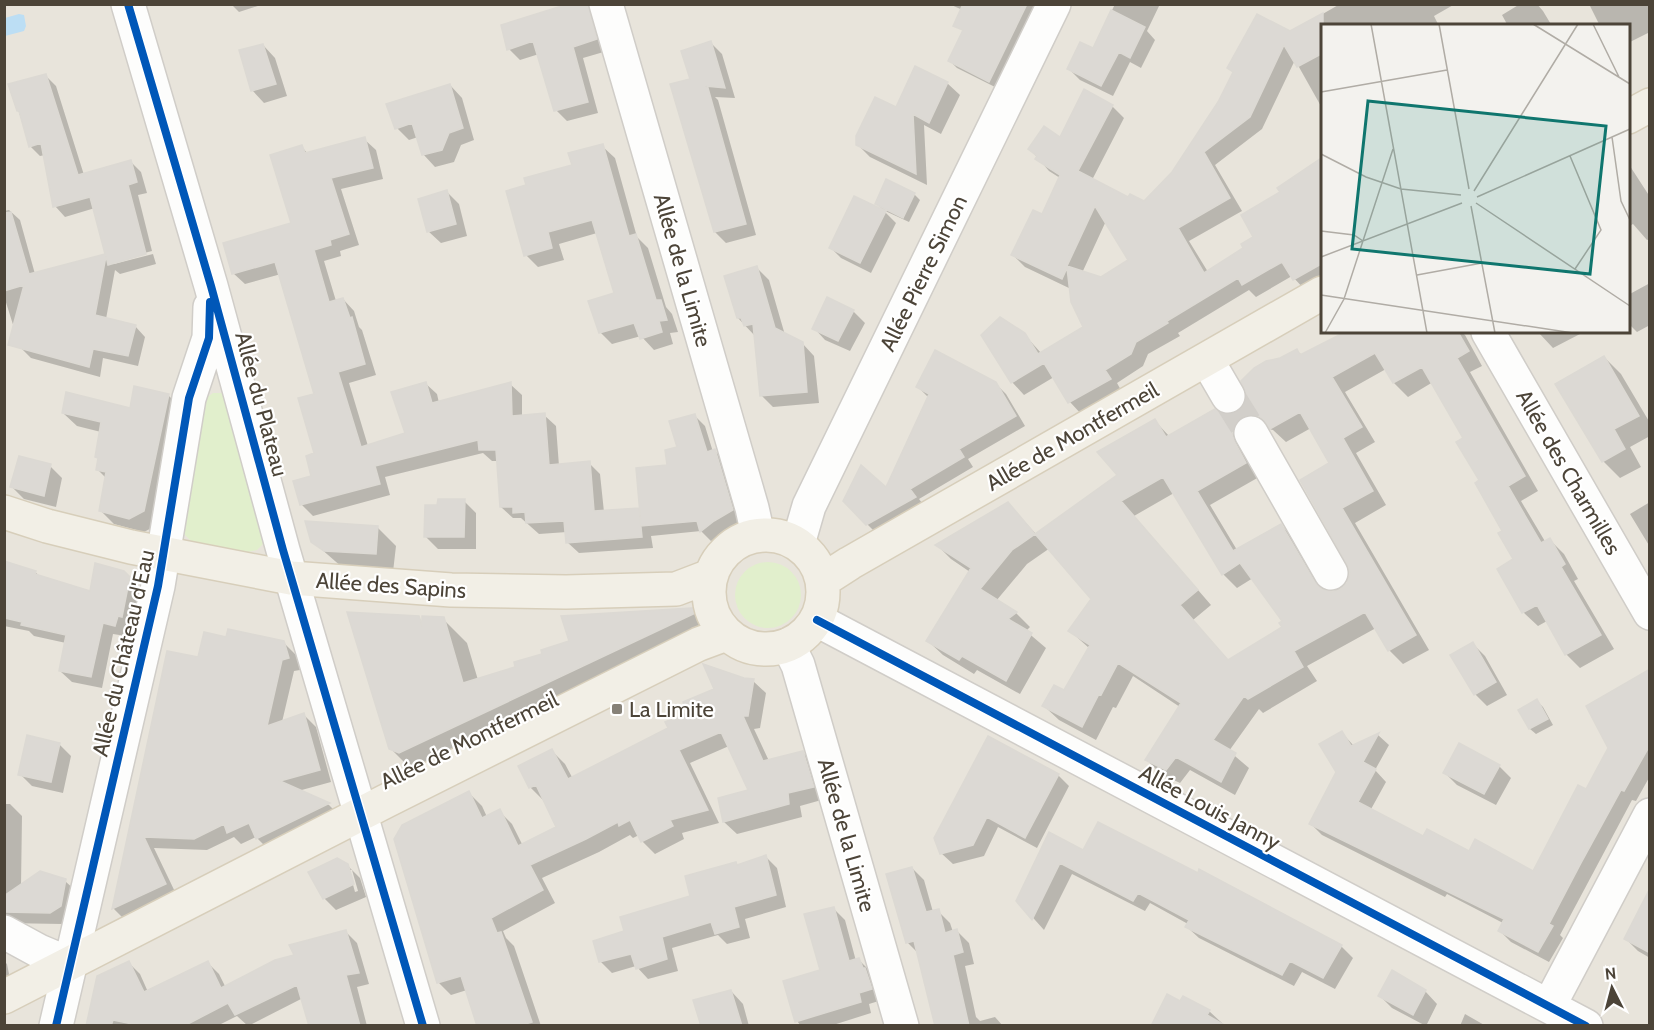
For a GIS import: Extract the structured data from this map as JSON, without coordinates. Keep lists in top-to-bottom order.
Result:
{
  "streets": {
    "main road": ["Allée de Montfermeil", "Allée des Sapins"],
    "street": [
      "Allée de la Limite",
      "Allée Pierre Simon",
      "Allée du Plateau",
      "Allée des Charmilles",
      "Allée du Château d'Eau",
      "Allée Louis Janny"
    ]
  },
  "crossings": [
    ["Allée de la Limite", "Allée Pierre Simon"],
    ["Allée de la Limite", "Allée de Montfermeil"],
    ["Allée de la Limite", "Allée des Sapins"],
    ["Allée de la Limite", "Allée Louis Janny"],
    ["Allée Pierre Simon", "Allée de Montfermeil"],
    ["Allée Pierre Simon", "Allée des Sapins"],
    ["Allée Pierre Simon", "Allée Louis Janny"],
    ["Allée du Plateau", "Allée de Montfermeil"],
    ["Allée du Plateau", "Allée des Sapins"],
    ["Allée du Plateau", "Allée du Château d'Eau"],
    ["Allée de Montfermeil", "Allée des Sapins"],
    ["Allée de Montfermeil", "Allée du Château d'Eau"],
    ["Allée de Montfermeil", "Allée Louis Janny"],
    ["Allée des Sapins", "Allée du Château d'Eau"],
    ["Allée des Sapins", "Allée Louis Janny"]
  ],
  "places": {
    "transit": ["La Limite"]
  },
  "north": "top"
}
